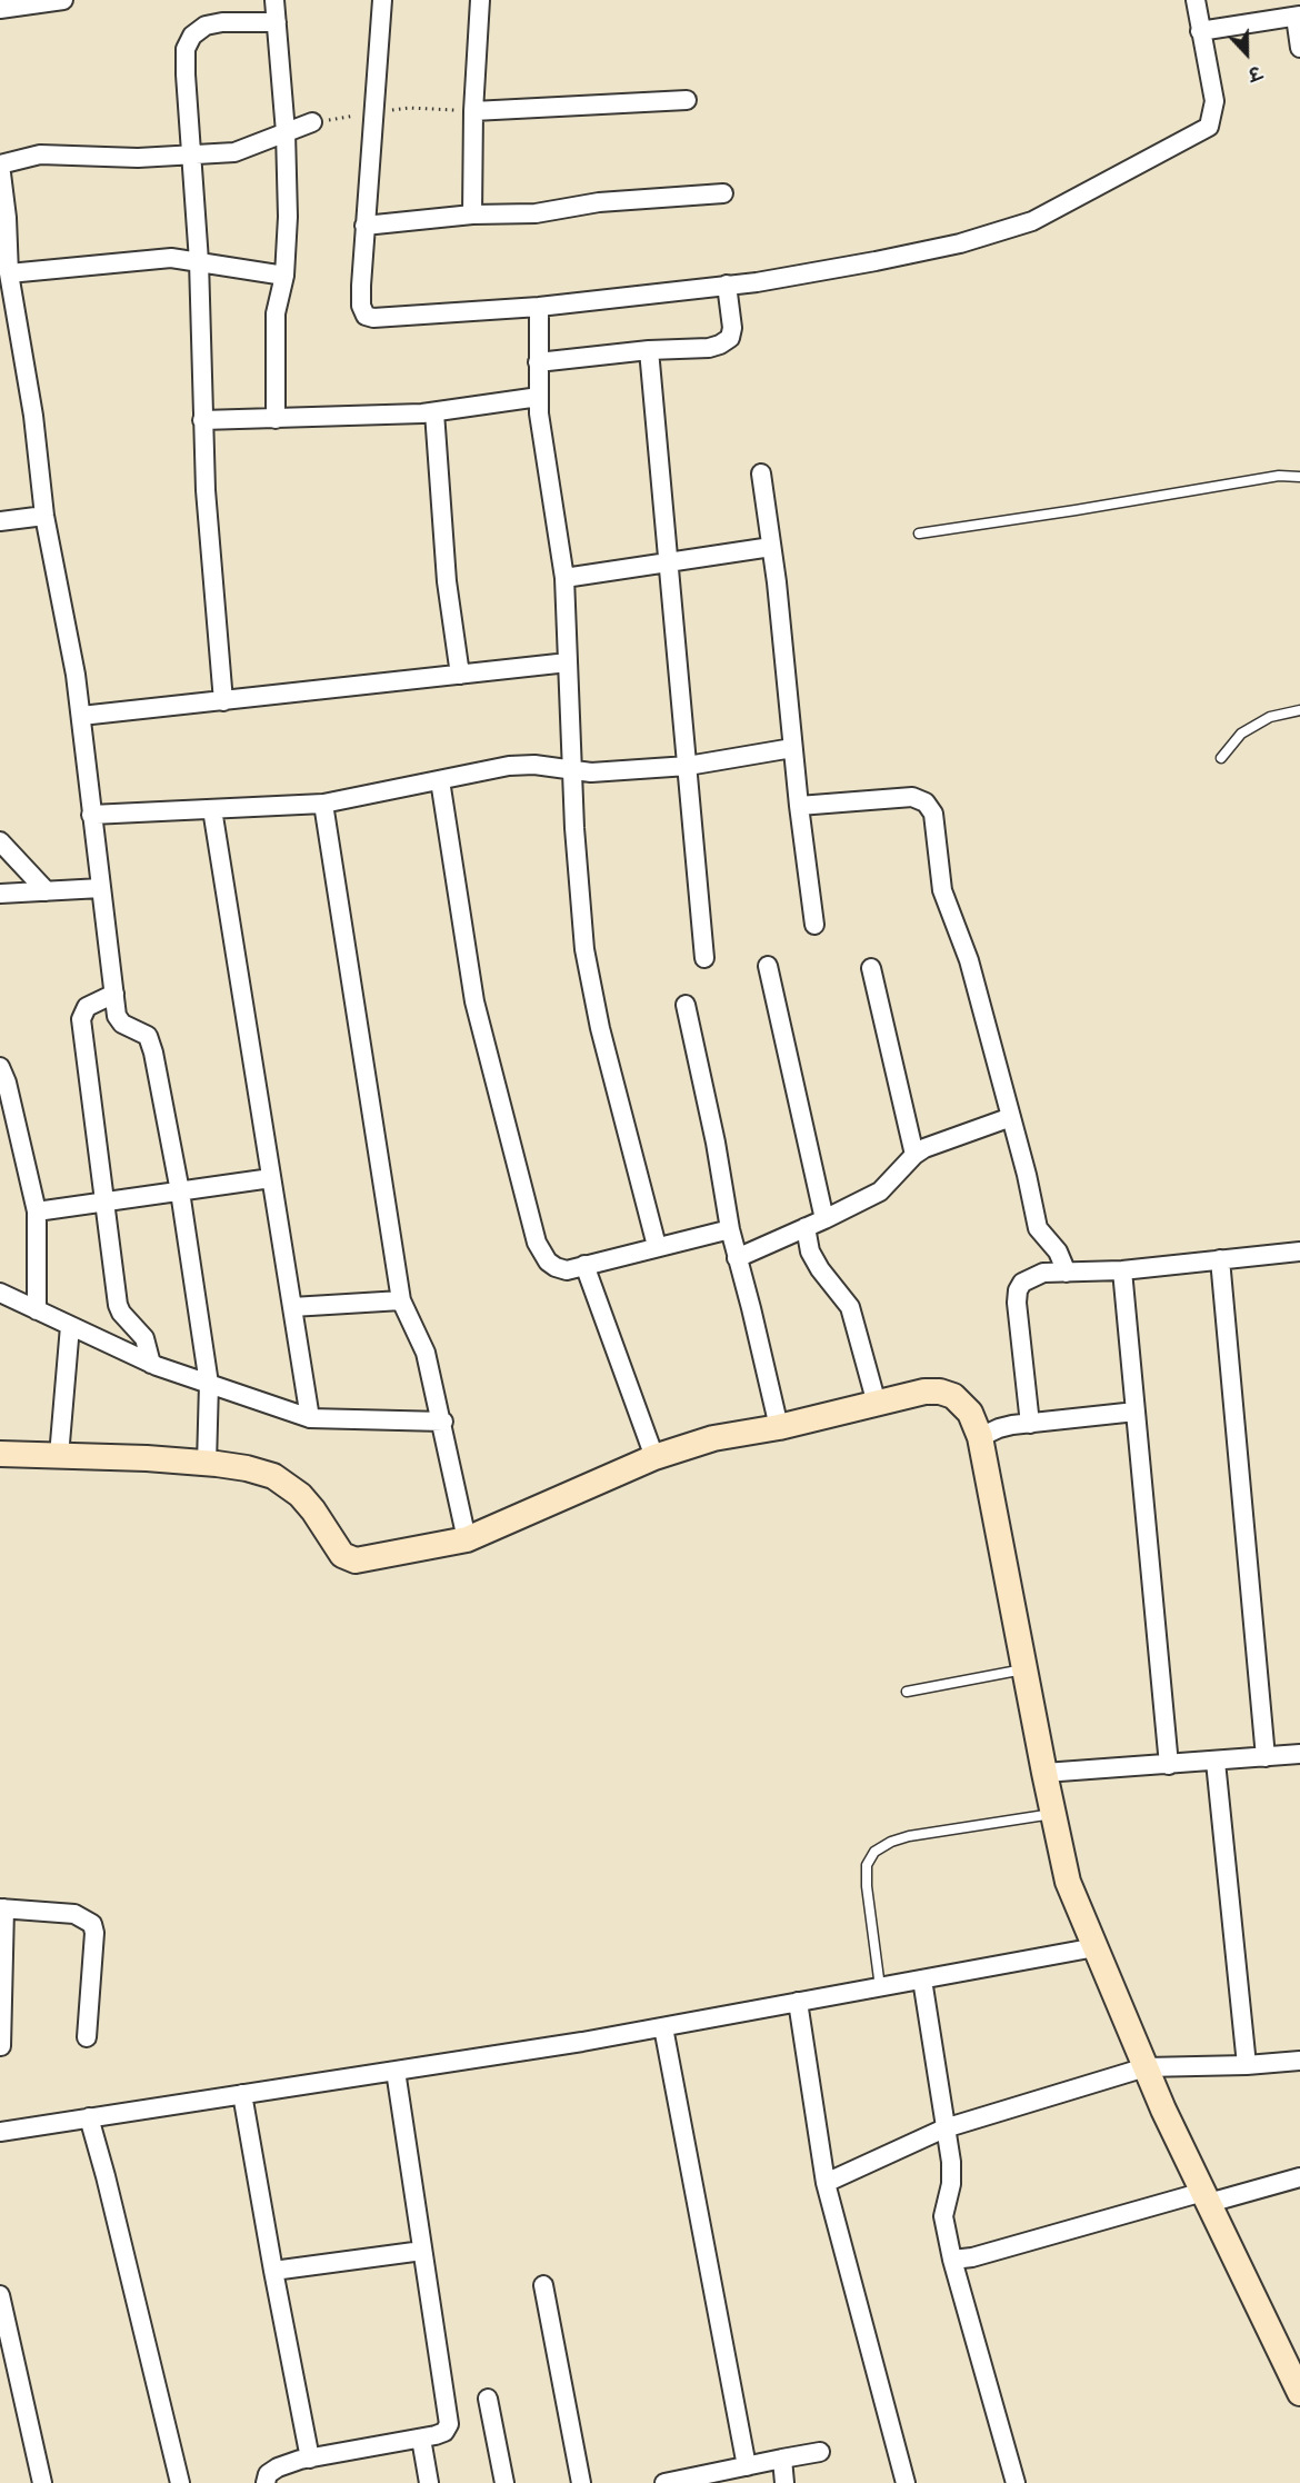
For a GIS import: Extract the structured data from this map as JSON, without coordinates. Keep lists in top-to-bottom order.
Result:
{
  "north": "bottom"
}
